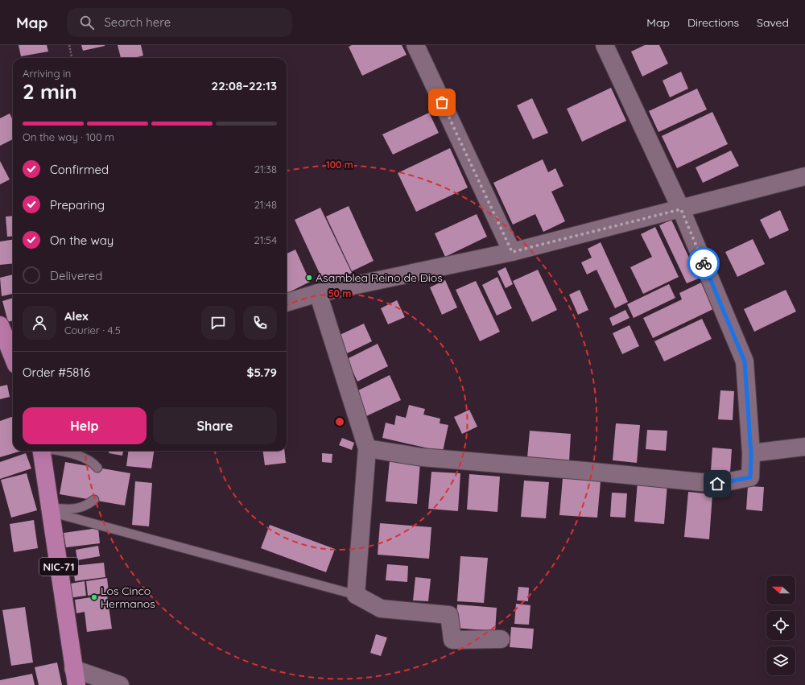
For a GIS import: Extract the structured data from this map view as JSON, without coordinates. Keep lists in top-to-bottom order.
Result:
{
  "streets": {
    "highway": ["NIC-71"]
  },
  "places": ["Asamblea Reino de Dios", "Los Cinco Hermanos"],
  "north": "left",
  "page": {
    "header": "Map",
    "search": "Search here",
    "nav": ["Map", "Directions", "Saved"],
    "heading": ["2 min", "Arriving in", "22:08–22:13"],
    "panel": [
      "Alex",
      "Courier · 4.5",
      "Order #5816",
      "$5.79"
    ],
    "bar": "On the way · 100 m",
    "list": [
      ["Confirmed", "21:38"],
      ["Preparing", "21:48"],
      ["On the way", "21:54"],
      "Delivered"
    ],
    "buttons": ["Help", "Share"]
  },
  "rings": ["100 m", "50 m"]
}
